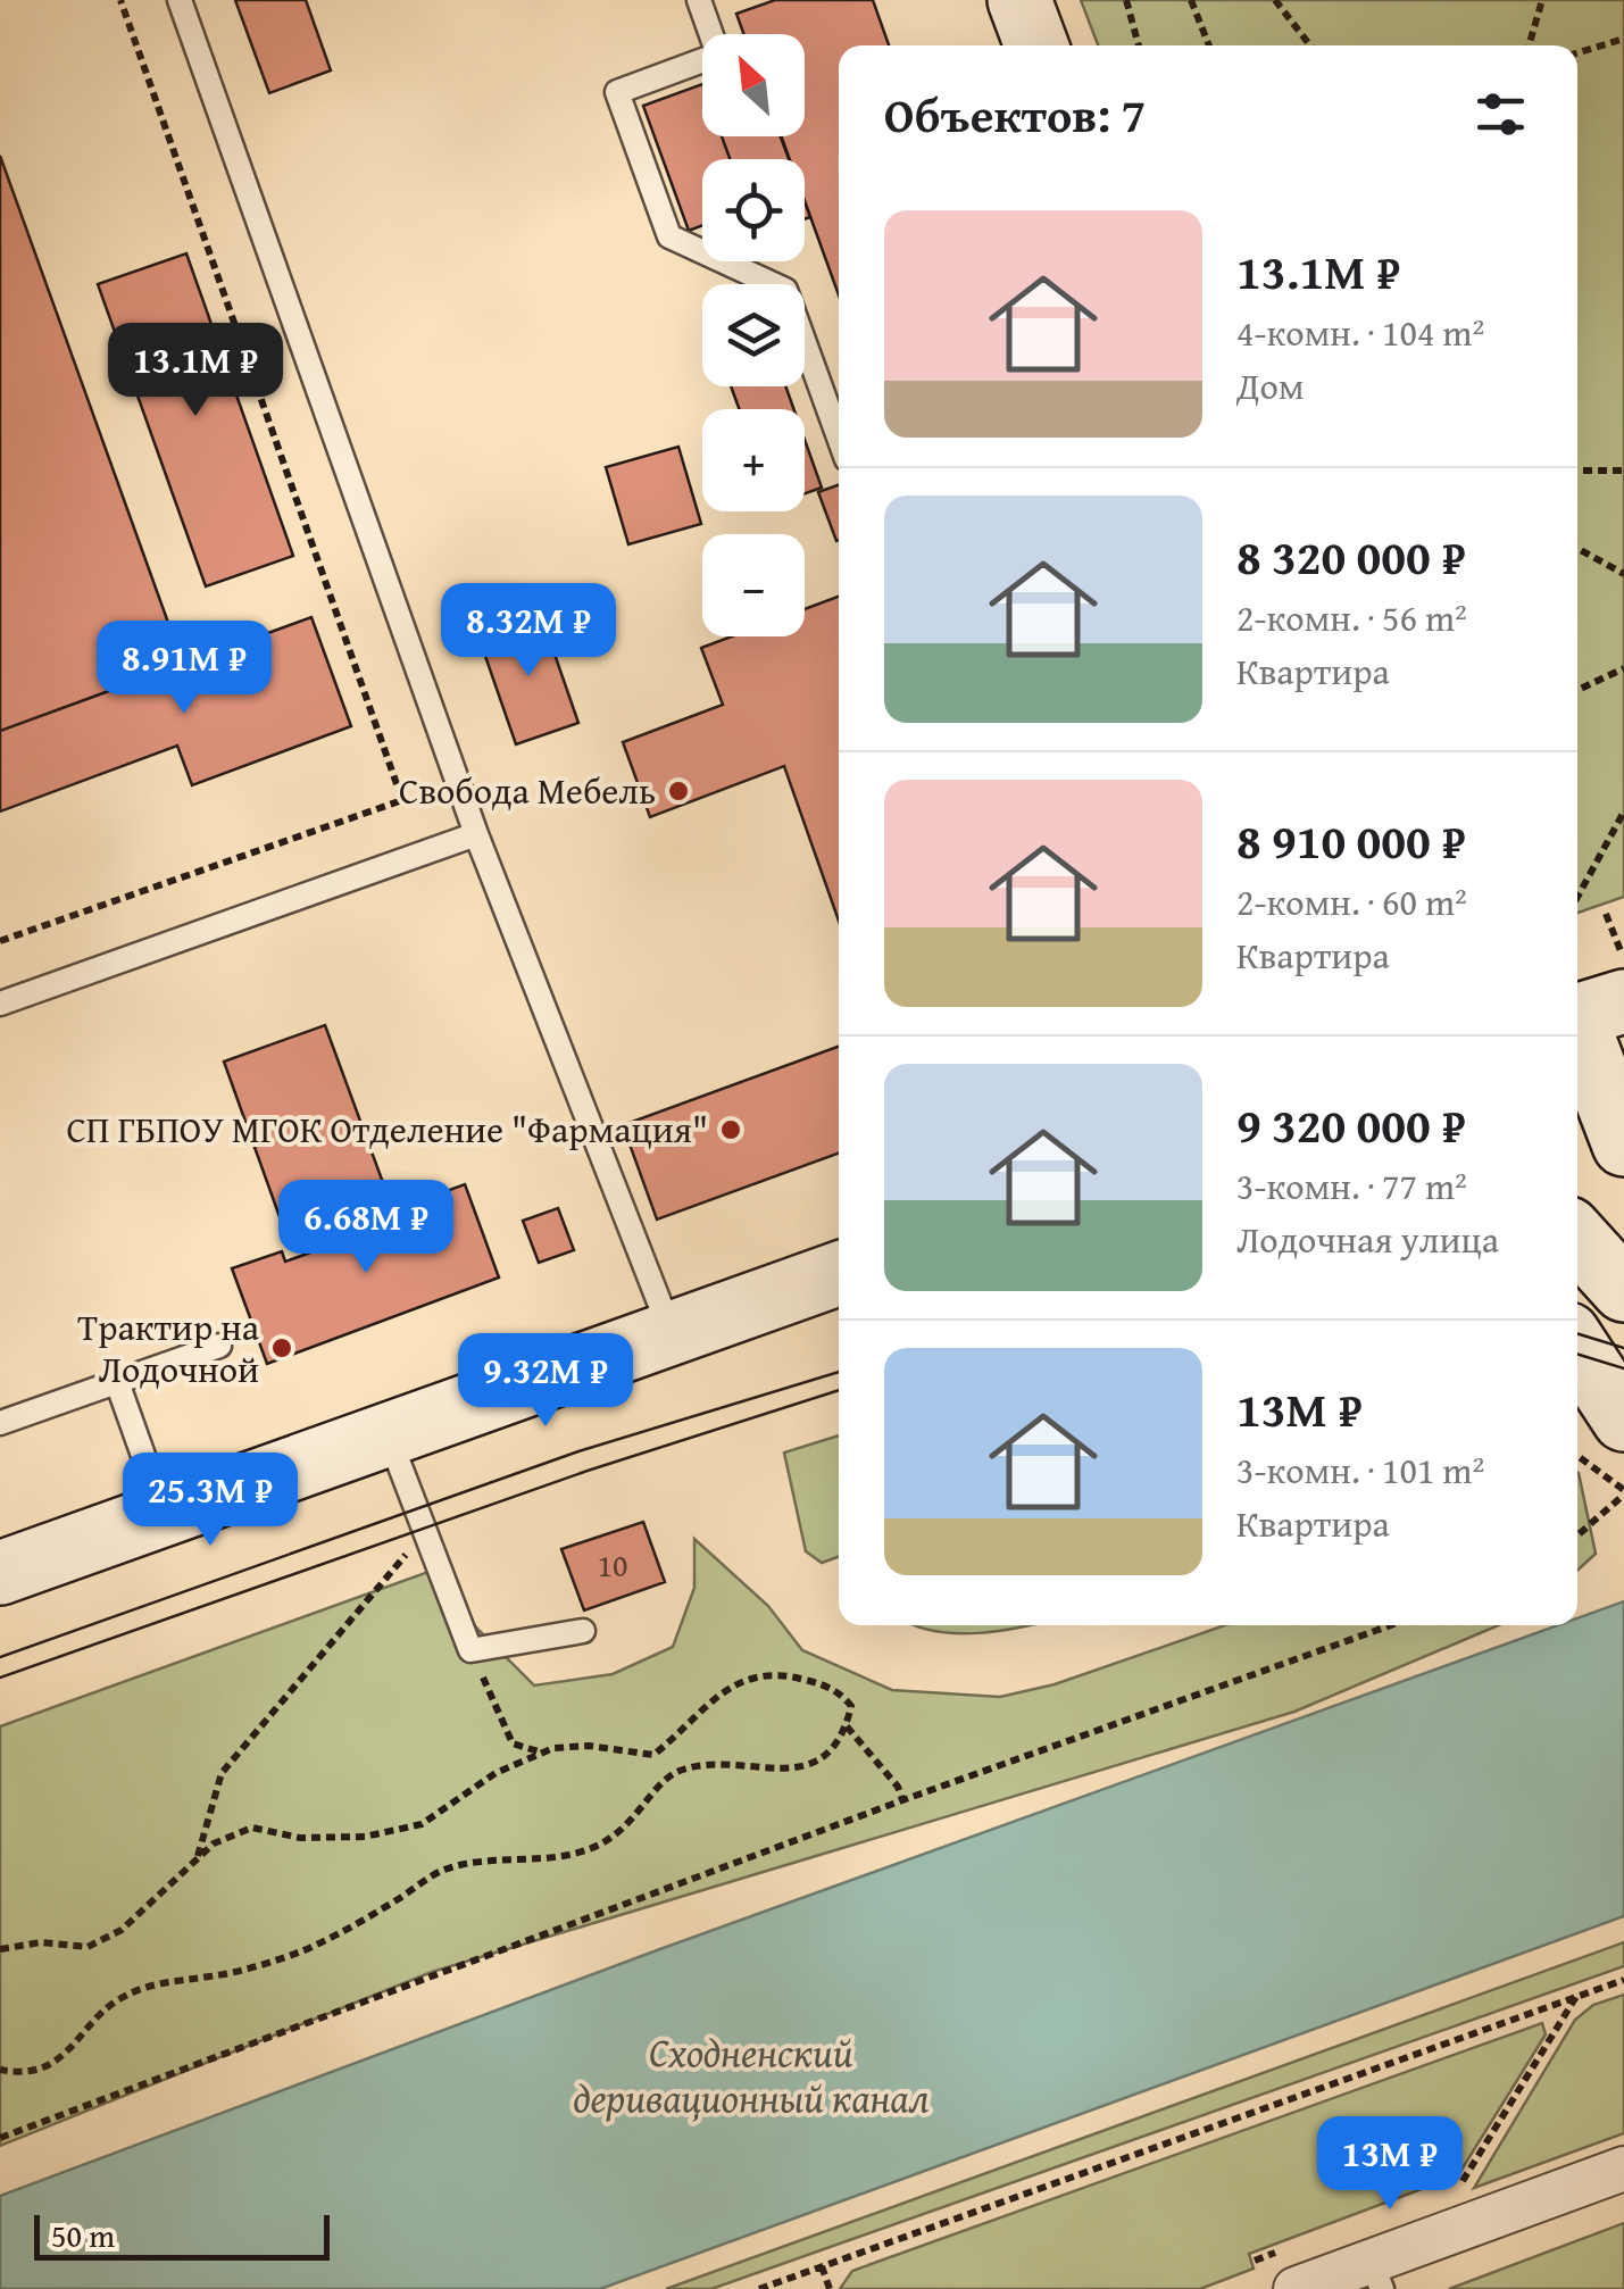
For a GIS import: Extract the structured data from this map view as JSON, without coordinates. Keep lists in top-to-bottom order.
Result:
{
  "water": ["Сходненский деривационный канал"],
  "places": ["Свобода Мебель", "СП ГБПОУ МГОК Отделение \"Фармация\"", "Трактир на Лодочной"],
  "house_numbers": ["10"],
  "scale_bar": "50 m",
  "north": "top left",
  "page": {
    "map_buttons": ["+", "−"],
    "heading": "Объектов: 7",
    "list": [
      {
        "name": "13.1M ₽",
        "note": "4-комн. · 104 m² · Дом"
      },
      {
        "name": "8 320 000 ₽",
        "note": "2-комн. · 56 m² · Квартира"
      },
      {
        "name": "8 910 000 ₽",
        "note": "2-комн. · 60 m² · Квартира"
      },
      {
        "name": "9 320 000 ₽",
        "note": "3-комн. · 77 m² · Лодочная улица"
      },
      {
        "name": "13M ₽",
        "note": "3-комн. · 101 m² · Квартира"
      }
    ],
    "price": [
      "13.1M ₽",
      "8.32M ₽",
      "8.91M ₽",
      "6.68M ₽",
      "9.32M ₽",
      "25.3M ₽",
      "13M ₽"
    ],
    "scale": "50 m"
  }
}
